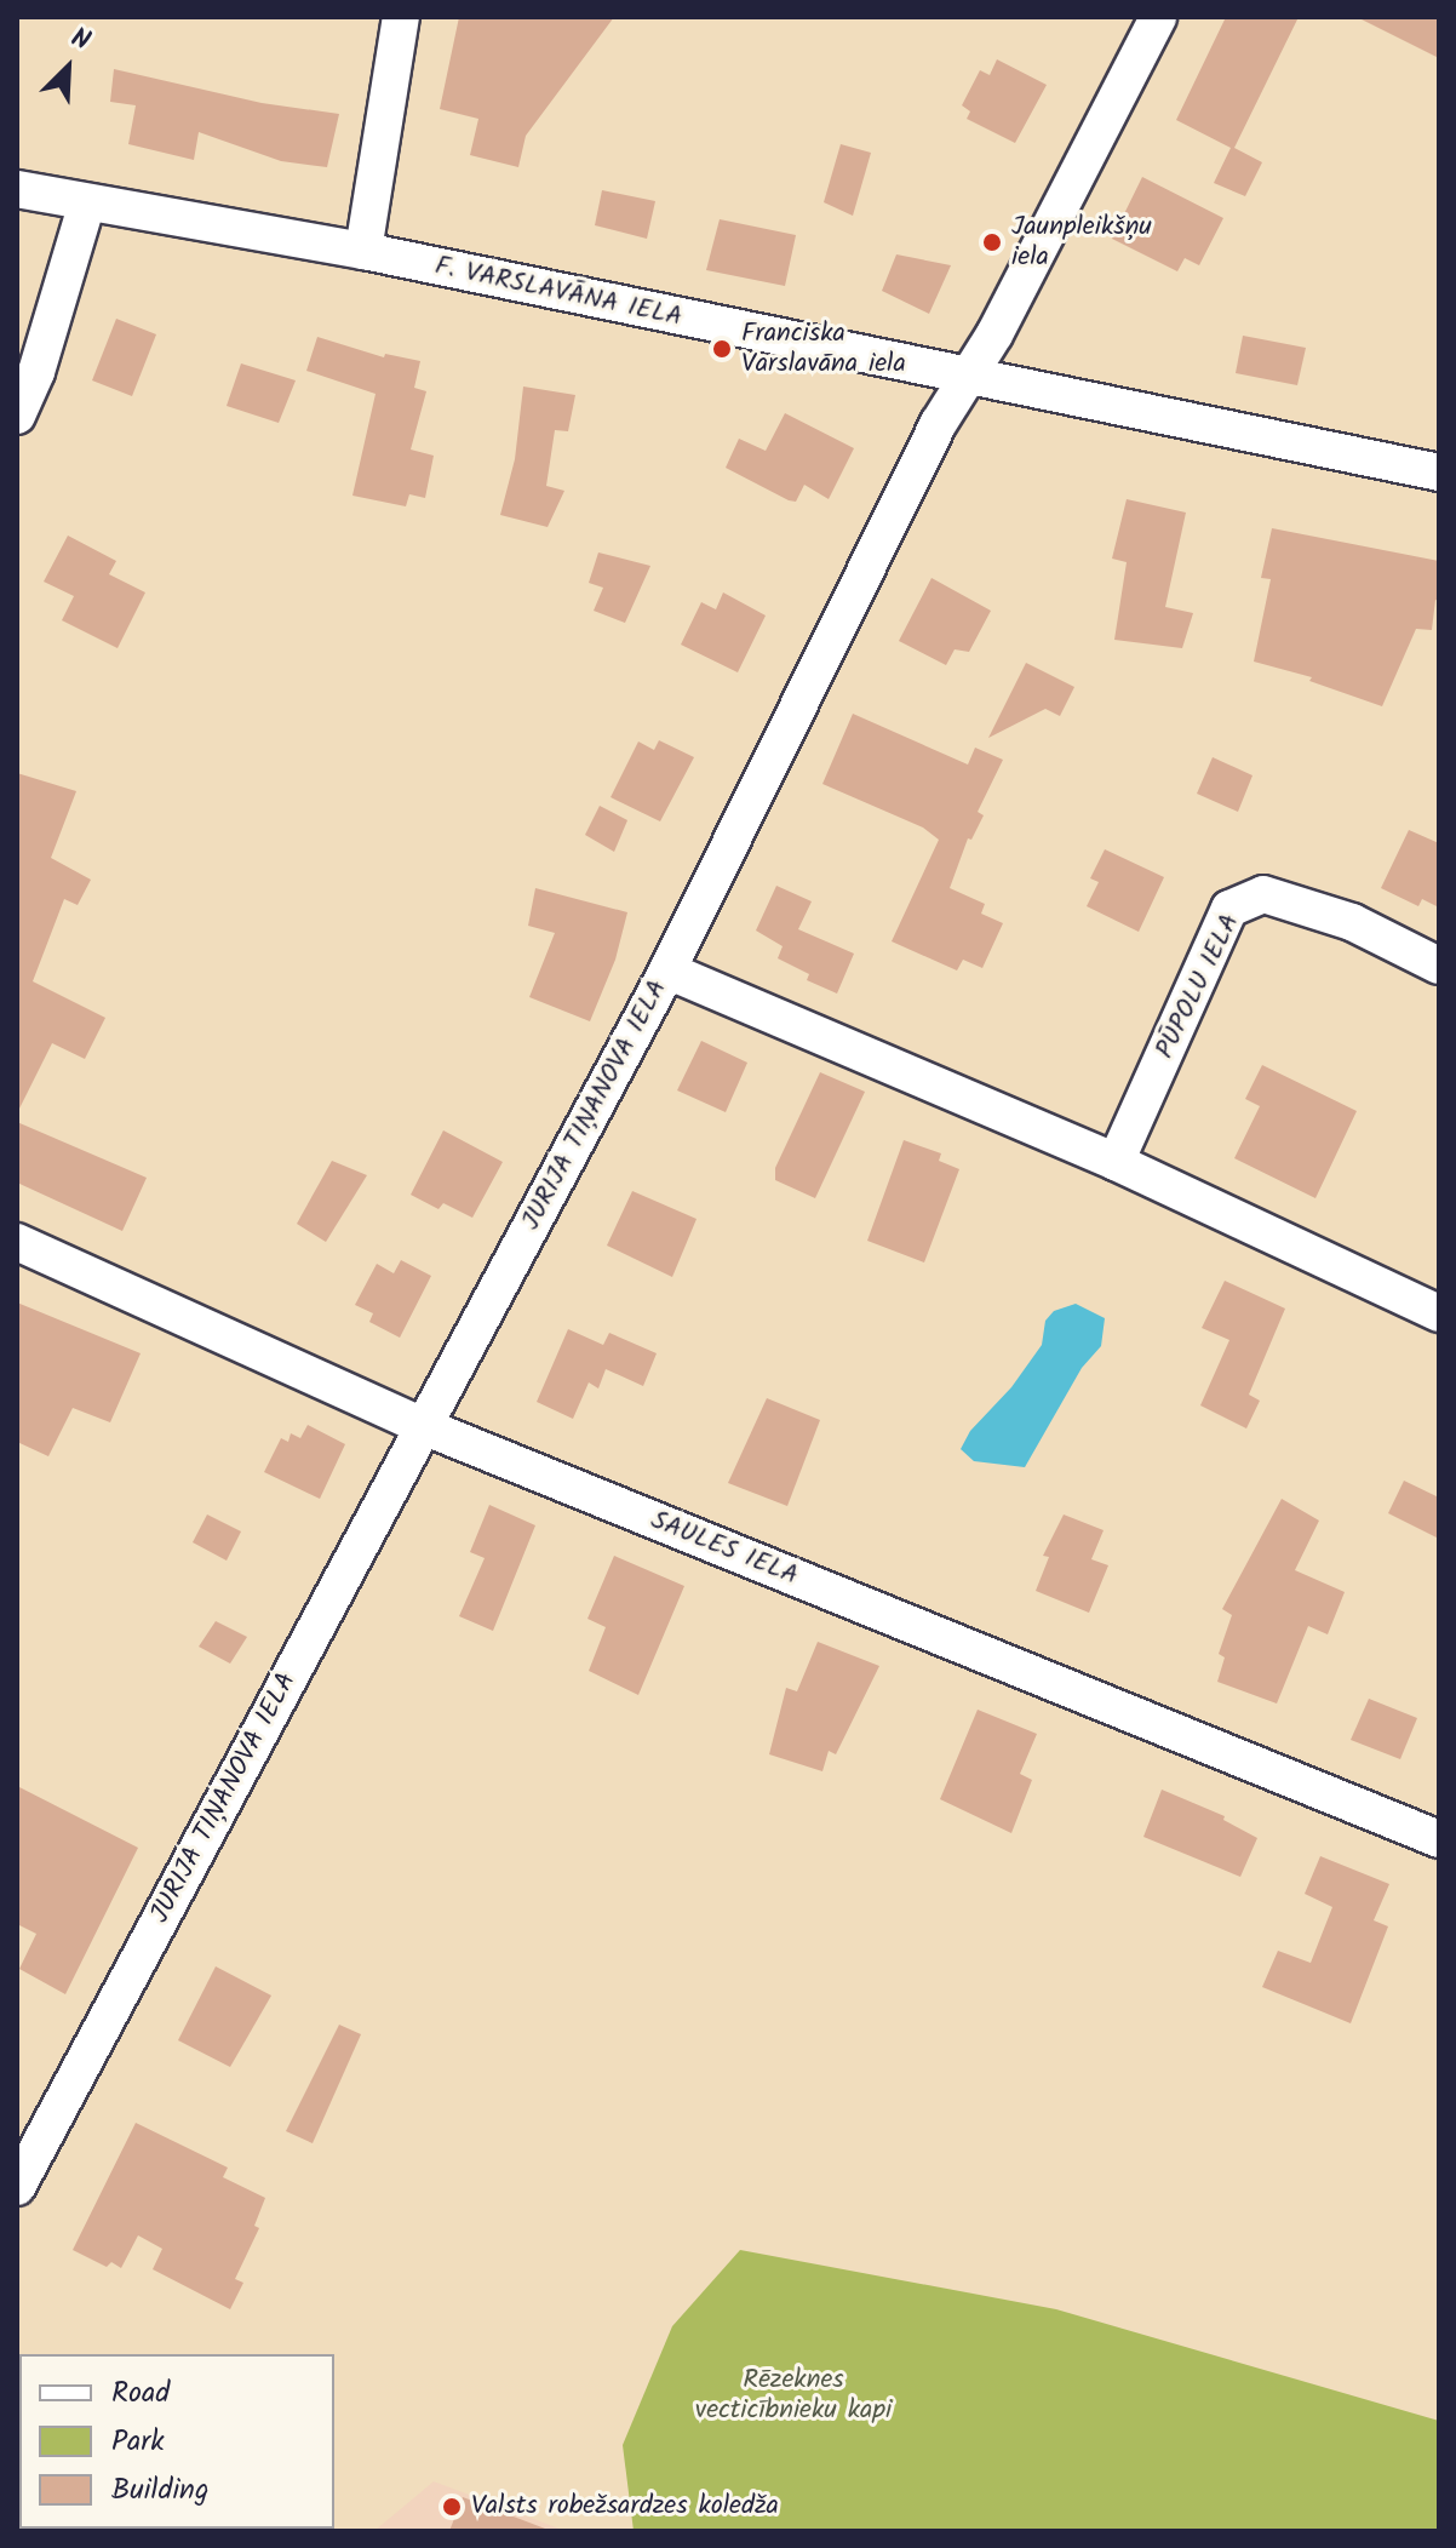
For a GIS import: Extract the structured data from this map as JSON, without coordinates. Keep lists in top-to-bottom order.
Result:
{
  "streets": {
    "street": [
      "F. VARSLAVĀNA IELA",
      "PŪPOLU IELA",
      "JURIJA TIŅANOVA IELA",
      "SAULES IELA"
    ]
  },
  "crossings": [
    ["F. VARSLAVĀNA IELA", "JURIJA TIŅANOVA IELA"],
    ["JURIJA TIŅANOVA IELA", "SAULES IELA"]
  ],
  "parks": ["Rēzeknes vecticībnieku kapi"],
  "places": ["Jaunpleikšņu iela", "Franciska Varslavāna iela", "Valsts robežsardzes koledža"],
  "legend": ["Road", "Park", "Building"],
  "north": "top right"
}
